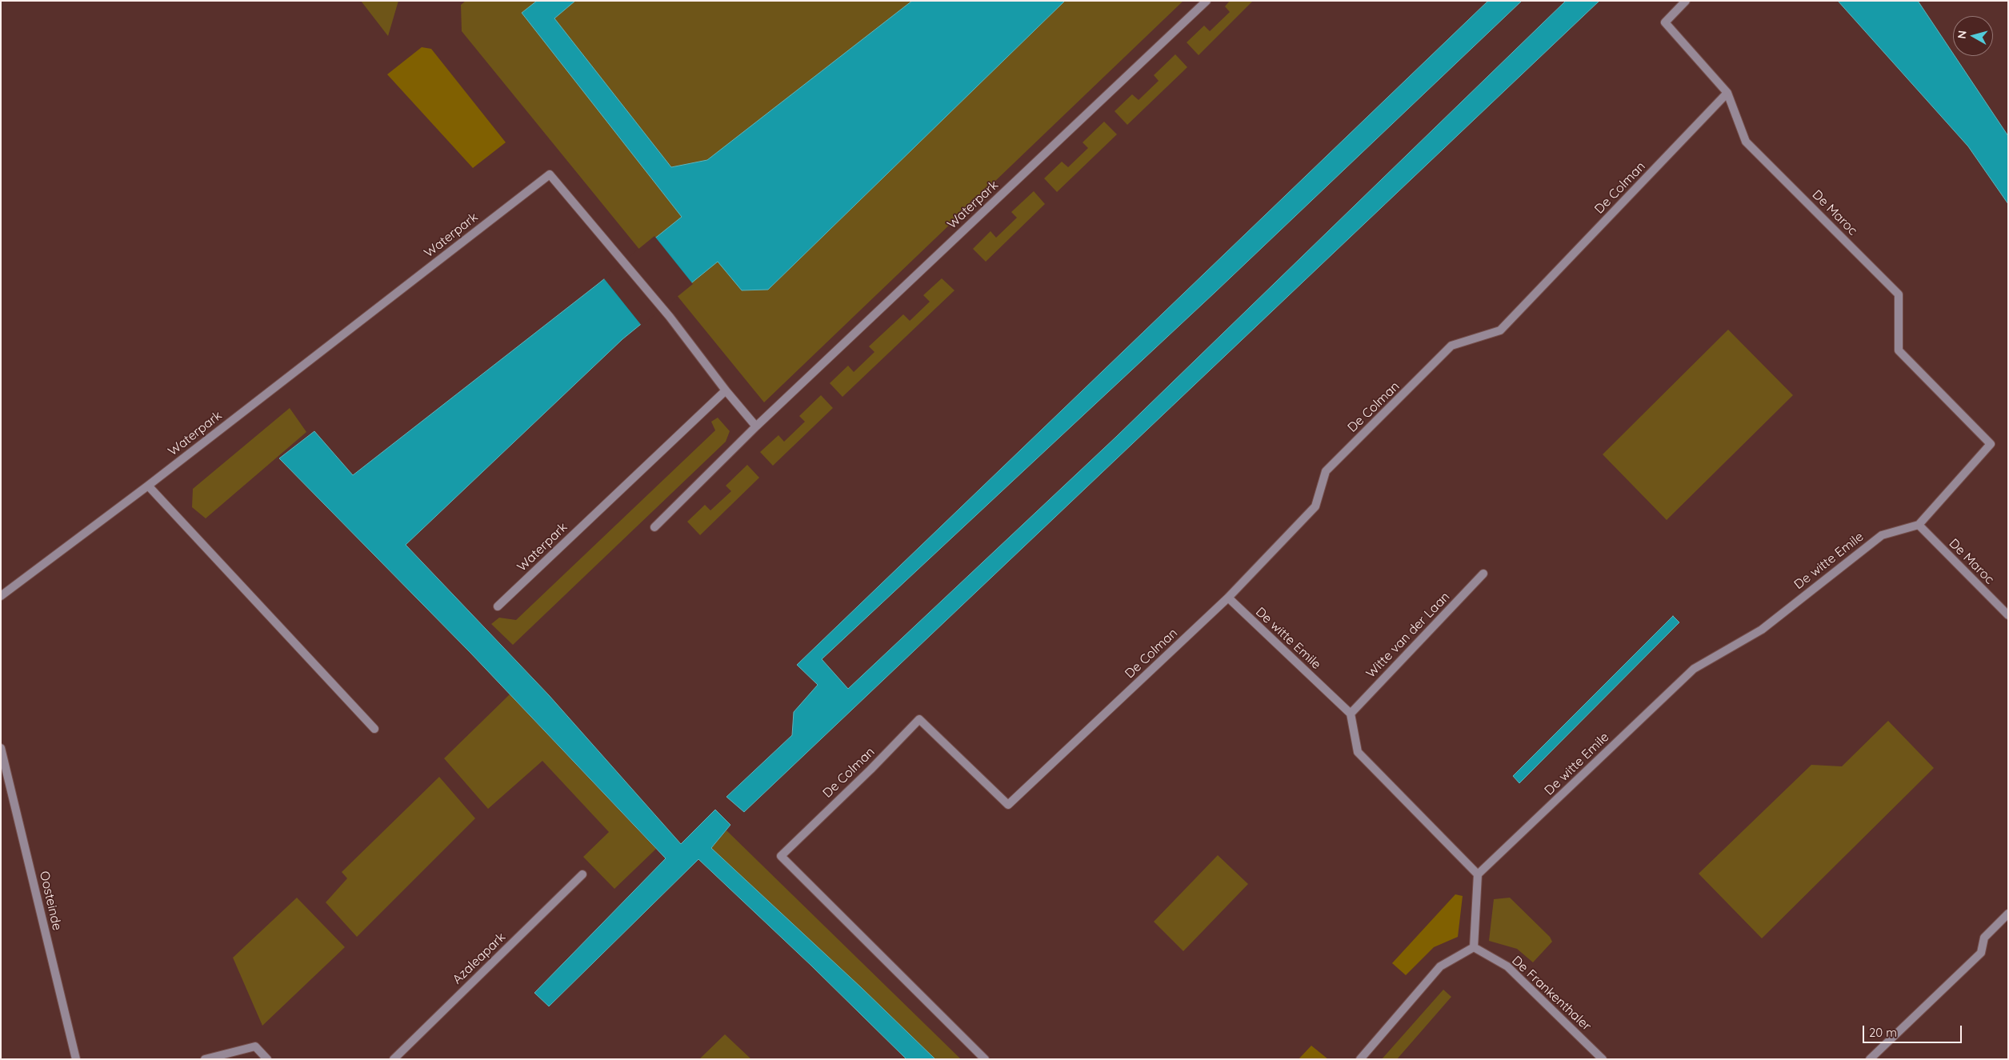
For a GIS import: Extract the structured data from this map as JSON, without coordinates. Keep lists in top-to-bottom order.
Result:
{
  "streets": {
    "street": [
      "De Colman",
      "Waterpark",
      "De Maroc",
      "De witte Emile",
      "Witte van der Laan",
      "Oosteinde",
      "Azaleapark",
      "De Frankenthaler"
    ]
  },
  "crossings": [
    ["De Colman", "De Maroc"],
    ["De Colman", "De witte Emile"],
    ["De Maroc", "De witte Emile"],
    ["De witte Emile", "Witte van der Laan"]
  ],
  "scale_bar": "20 m",
  "north": "left"
}
